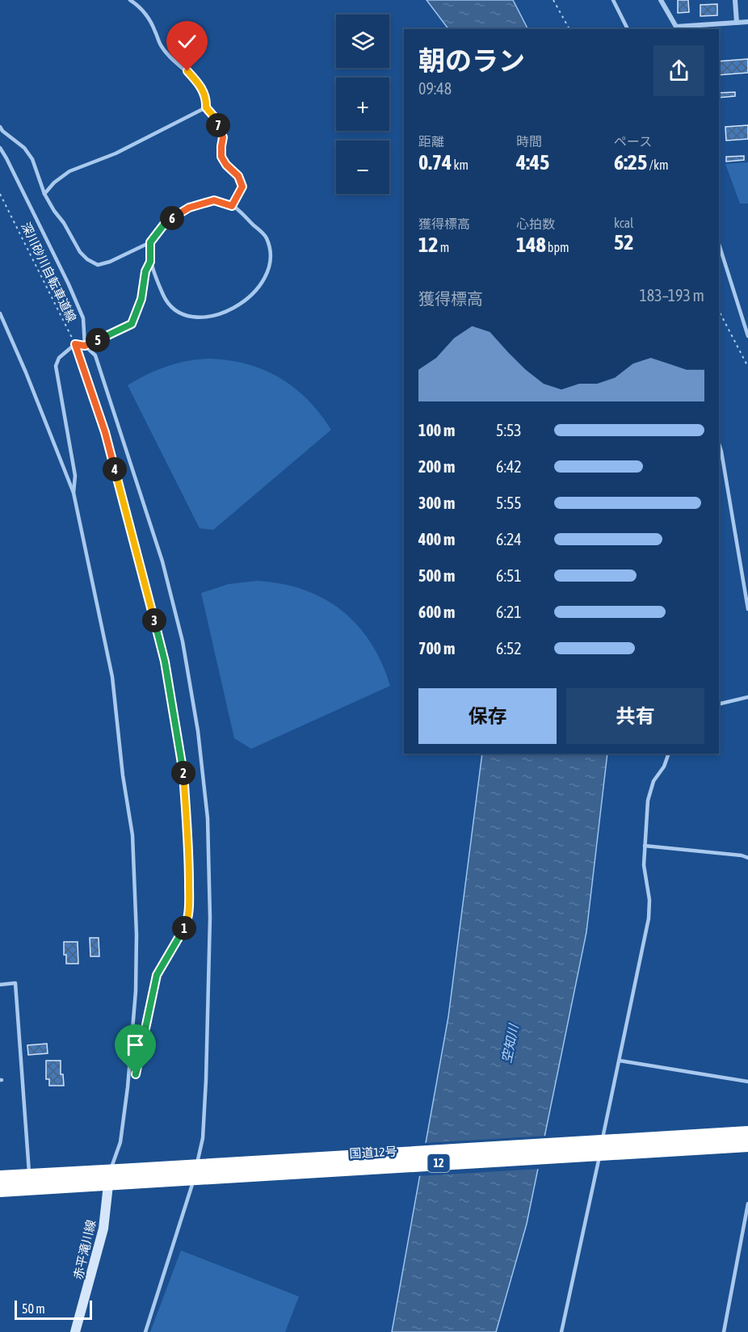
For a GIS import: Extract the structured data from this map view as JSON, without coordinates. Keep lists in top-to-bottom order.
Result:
{
  "streets": {
    "highway": ["国道12号", "12"],
    "main road": ["赤平滝川線"],
    "path": ["深川砂川自転車道線"]
  },
  "crossings": [
    ["国道12号", "赤平滝川線"]
  ],
  "water": ["空知川"],
  "scale_bar": "50 m",
  "page": {
    "map_buttons": ["+", "−"],
    "heading": ["朝のラン", "09:48"],
    "stats": [
      ["距離", "0.74 km"],
      ["時間", "4:45"],
      ["ペース", "6:25 /km"],
      ["獲得標高", "12 m"],
      ["心拍数", "148 bpm"],
      ["kcal", "52"]
    ],
    "pins": [
      "7",
      "6",
      "5",
      "4",
      "3",
      "2",
      "1"
    ],
    "chart": ["獲得標高", "183–193 m"],
    "list": [
      {
        "name": "100 m",
        "note": "5:53"
      },
      {
        "name": "200 m",
        "note": "6:42"
      },
      {
        "name": "300 m",
        "note": "5:55"
      },
      {
        "name": "400 m",
        "note": "6:24"
      },
      {
        "name": "500 m",
        "note": "6:51"
      },
      {
        "name": "600 m",
        "note": "6:21"
      },
      {
        "name": "700 m",
        "note": "6:52"
      }
    ],
    "buttons": ["保存", "共有"],
    "scale": "50 m"
  }
}
